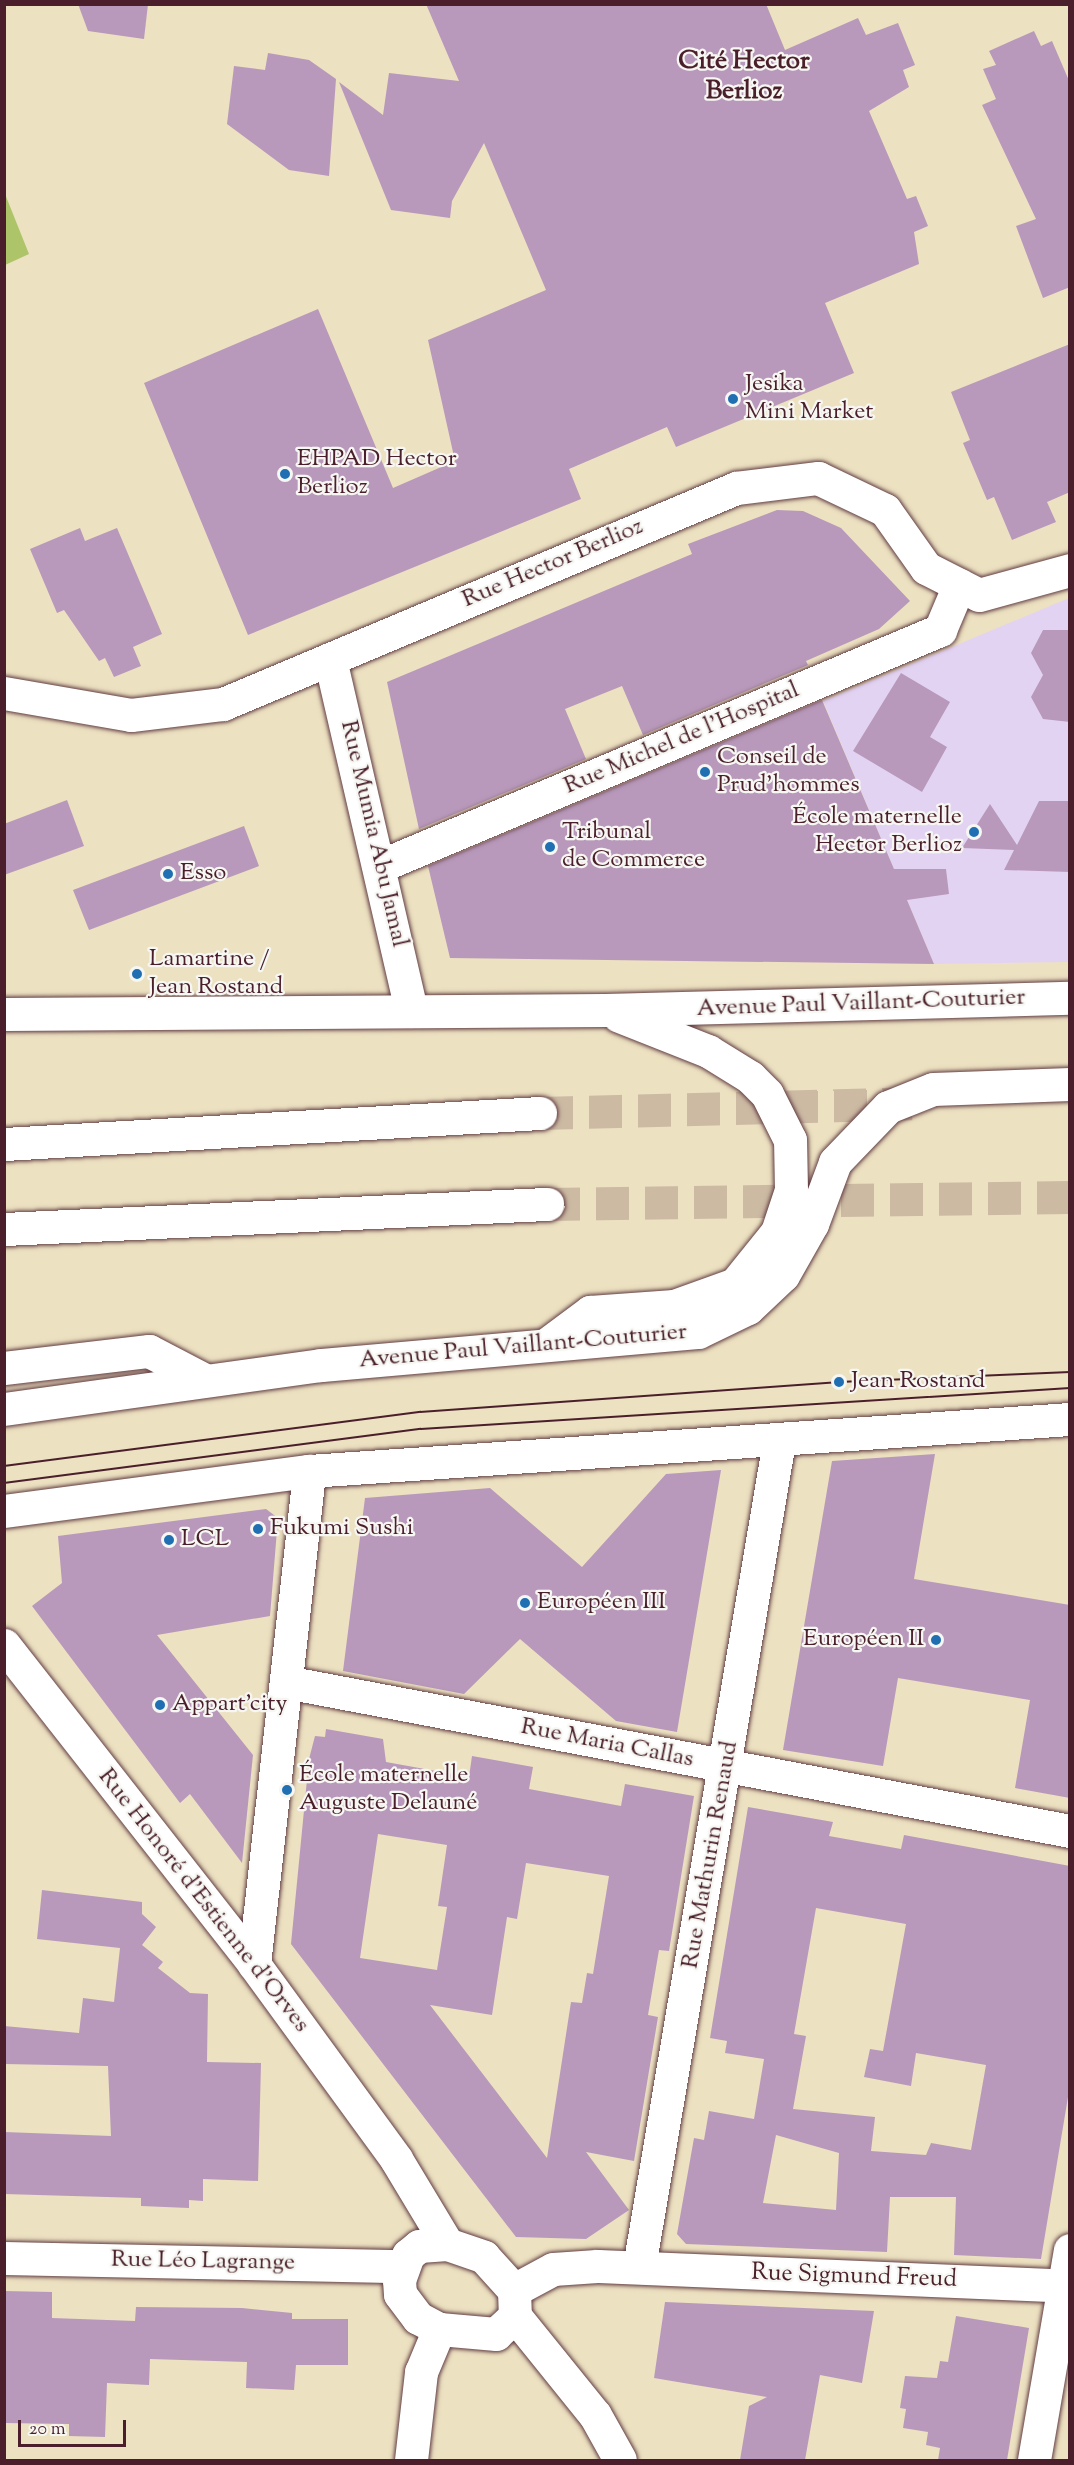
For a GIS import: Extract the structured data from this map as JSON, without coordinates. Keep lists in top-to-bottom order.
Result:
{
  "streets": {
    "main road": [
      "Rue Hector Berlioz",
      "Rue Michel de l'Hospital",
      "Rue Mumia Abu Jamal",
      "Avenue Paul Vaillant-Couturier",
      "Rue Maria Callas",
      "Rue Mathurin Renaud",
      "Rue Honoré d'Estienne d'Orves",
      "Rue Léo Lagrange",
      "Rue Sigmund Freud"
    ]
  },
  "crossings": [
    ["Rue Hector Berlioz", "Rue Michel de l'Hospital"],
    ["Rue Hector Berlioz", "Rue Mumia Abu Jamal"],
    ["Rue Michel de l'Hospital", "Rue Mumia Abu Jamal"],
    ["Rue Mumia Abu Jamal", "Avenue Paul Vaillant-Couturier"],
    ["Rue Maria Callas", "Rue Mathurin Renaud"],
    ["Rue Mathurin Renaud", "Rue Sigmund Freud"],
    ["Rue Honoré d'Estienne d'Orves", "Rue Léo Lagrange"],
    ["Rue Léo Lagrange", "Rue Sigmund Freud"]
  ],
  "districts": ["Cité Hector Berlioz"],
  "places": [
    "Jesika Mini Market",
    "EHPAD Hector Berlioz",
    "Conseil de Prud'hommes",
    "École maternelle Hector Berlioz",
    "Tribunal de Commerce",
    "Esso",
    "Lamartine / Jean Rostand",
    "Jean Rostand",
    "Fukumi Sushi",
    "LCL",
    "Européen III",
    "Européen II",
    "Appart'city",
    "École maternelle Auguste Delauné"
  ],
  "scale_bar": "20 m"
}
